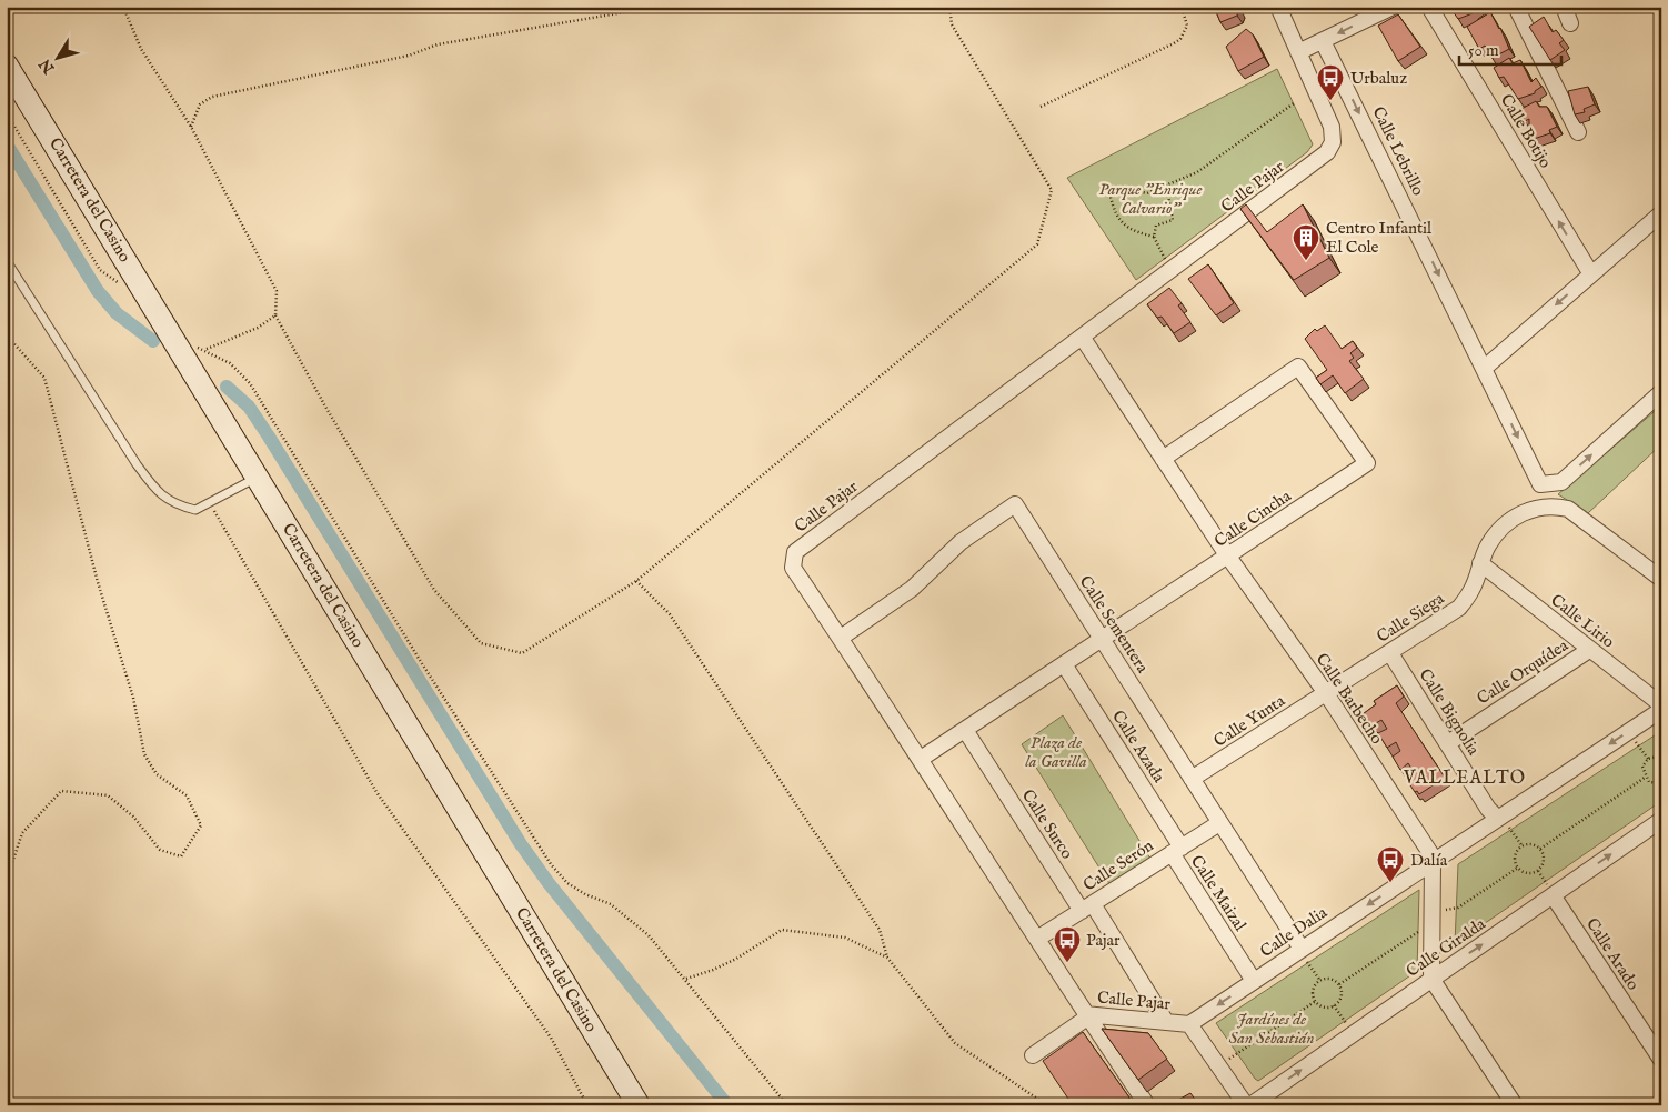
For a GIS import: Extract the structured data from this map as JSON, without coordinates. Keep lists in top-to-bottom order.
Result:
{
  "streets": {
    "street": [
      "Calle Botijo",
      "Calle Lebrillo",
      "Calle Pajar",
      "Carretera del Casino",
      "Calle Cincha",
      "Calle Siega",
      "Calle Lirio",
      "Calle Sementera",
      "Calle Orquídea",
      "Calle Barbecho",
      "Calle Bignolia",
      "Calle Yunta",
      "Calle Azada",
      "Calle Surco",
      "Calle Serón",
      "Calle Maizal",
      "Calle Dalia",
      "Calle Giralda",
      "Calle Arado"
    ]
  },
  "crossings": [
    ["Calle Pajar", "Calle Cincha"],
    ["Calle Pajar", "Calle Sementera"],
    ["Calle Pajar", "Calle Barbecho"],
    ["Calle Pajar", "Calle Surco"],
    ["Calle Pajar", "Calle Serón"],
    ["Calle Pajar", "Calle Dalia"],
    ["Calle Cincha", "Calle Sementera"],
    ["Calle Cincha", "Calle Barbecho"],
    ["Calle Cincha", "Calle Azada"],
    ["Calle Cincha", "Calle Surco"],
    ["Calle Siega", "Calle Lirio"],
    ["Calle Siega", "Calle Barbecho"],
    ["Calle Siega", "Calle Bignolia"],
    ["Calle Siega", "Calle Yunta"],
    ["Calle Lirio", "Calle Orquídea"],
    ["Calle Sementera", "Calle Yunta"],
    ["Calle Sementera", "Calle Serón"],
    ["Calle Sementera", "Calle Dalia"],
    ["Calle Orquídea", "Calle Bignolia"],
    ["Calle Barbecho", "Calle Yunta"],
    ["Calle Barbecho", "Calle Dalia"],
    ["Calle Barbecho", "Calle Giralda"],
    ["Calle Bignolia", "Calle Dalia"],
    ["Calle Azada", "Calle Serón"],
    ["Calle Azada", "Calle Maizal"],
    ["Calle Surco", "Calle Serón"],
    ["Calle Serón", "Calle Maizal"],
    ["Calle Maizal", "Calle Dalia"],
    ["Calle Giralda", "Calle Arado"]
  ],
  "one_way": ["Calle Dalia"],
  "districts": ["VALLEALTO"],
  "parks": ["Parque \"Enrique Calvario\"", "Plaza de la Gavilla", "Jardínes de San Sebastián"],
  "places": {
    "bus stop": ["Urbaluz", "Dalía", "Pajar"],
    "building": ["Centro Infantil El Cole"]
  },
  "scale_bar": "50 m",
  "north": "bottom left"
}
